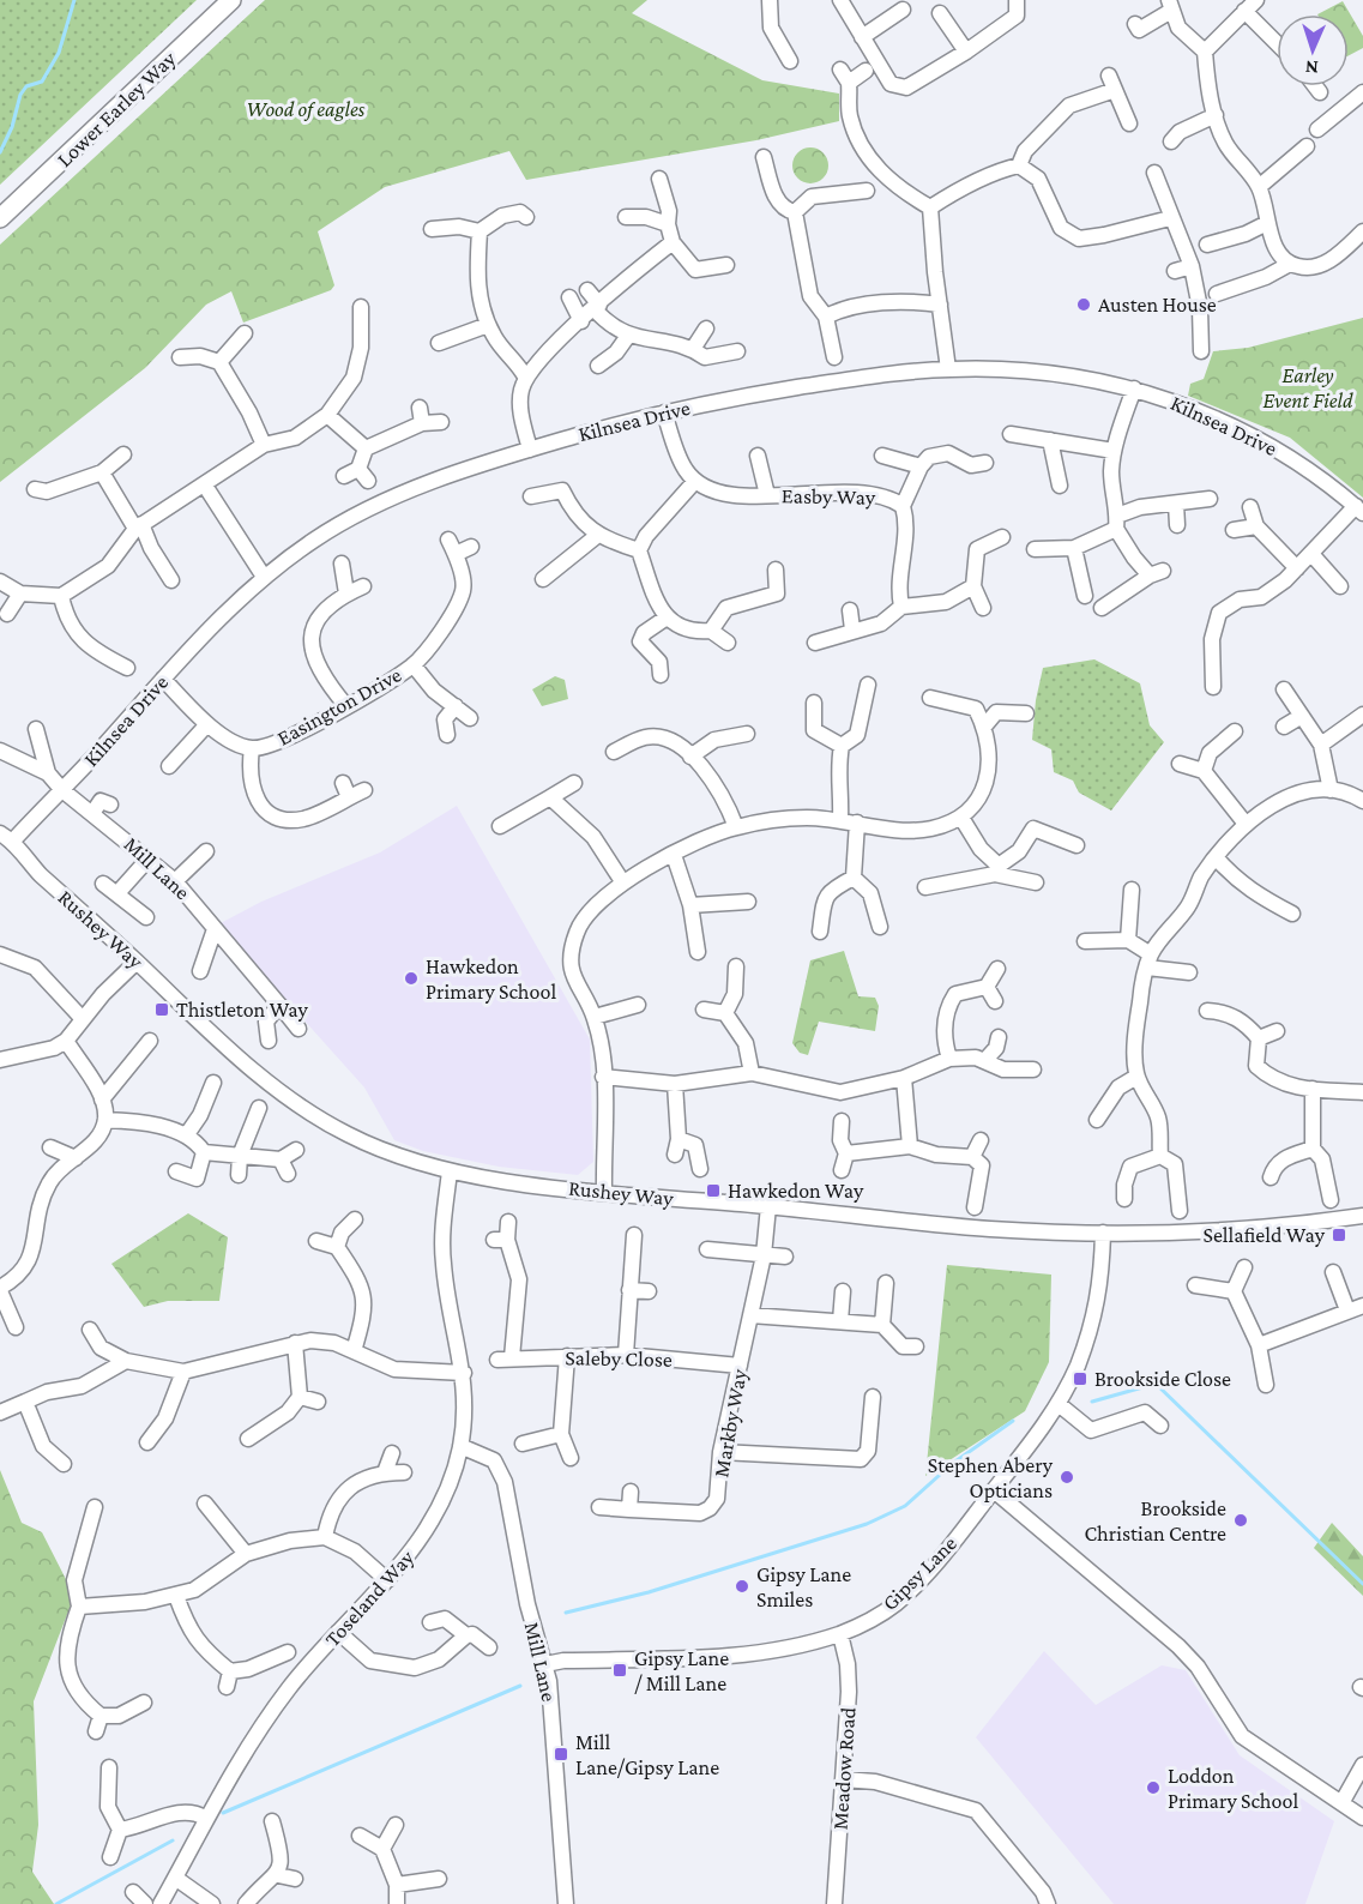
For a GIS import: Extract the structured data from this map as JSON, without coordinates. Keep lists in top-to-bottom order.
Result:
{
  "streets": {
    "main road": ["Lower Earley Way"],
    "street": [
      "Kilnsea Drive",
      "Easby Way",
      "Easington Drive",
      "Mill Lane",
      "Rushey Way",
      "Saleby Close",
      "Markby Way",
      "Gipsy Lane",
      "Toseland Way",
      "Meadow Road"
    ]
  },
  "crossings": [
    ["Kilnsea Drive", "Easington Drive"],
    ["Kilnsea Drive", "Mill Lane"],
    ["Kilnsea Drive", "Rushey Way"],
    ["Mill Lane", "Gipsy Lane"],
    ["Mill Lane", "Toseland Way"],
    ["Rushey Way", "Markby Way"],
    ["Rushey Way", "Gipsy Lane"],
    ["Rushey Way", "Toseland Way"],
    ["Saleby Close", "Markby Way"],
    ["Gipsy Lane", "Meadow Road"]
  ],
  "parks": ["Wood of eagles", "Earley Event Field"],
  "places": {
    "other": [
      "Austen House",
      "Hawkedon Primary School",
      "Stephen Abery Opticians",
      "Brookside Christian Centre",
      "Gipsy Lane Smiles",
      "Loddon Primary School"
    ],
    "transit": [
      "Thistleton Way",
      "Hawkedon Way",
      "Sellafield Way",
      "Brookside Close",
      "Gipsy Lane / Mill Lane",
      "Mill Lane/Gipsy Lane"
    ]
  },
  "north": "bottom"
}
